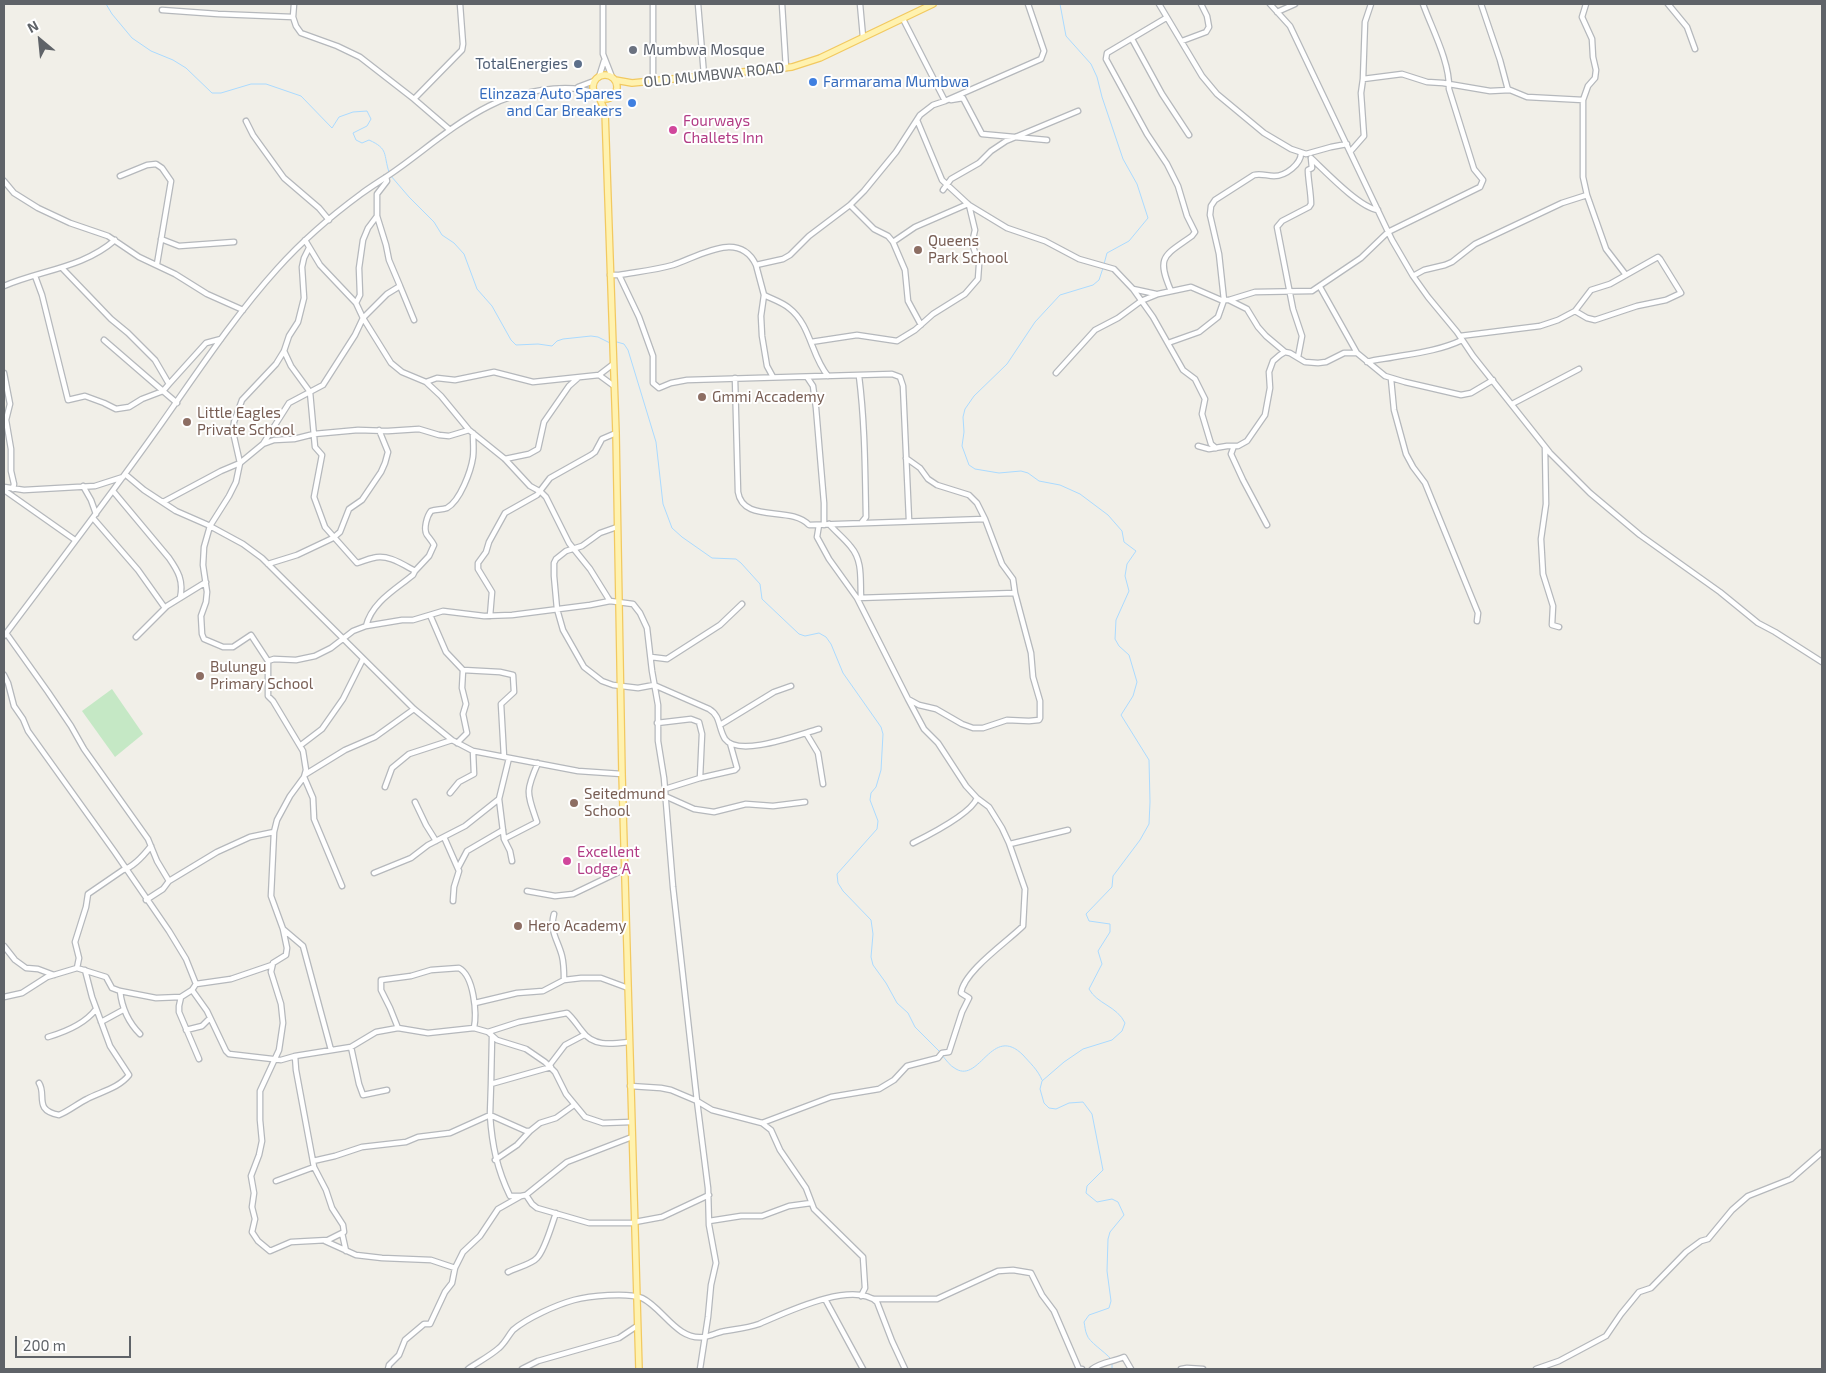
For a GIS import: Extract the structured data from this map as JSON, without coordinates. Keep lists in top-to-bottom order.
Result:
{
  "streets": {
    "main road": ["OLD MUMBWA ROAD"]
  },
  "places": [
    "Mumbwa Mosque",
    "TotalEnergies",
    "Farmarama Mumbwa",
    "Elinzaza Auto Spares and Car Breakers",
    "Fourways Challets Inn",
    "Queens Park School",
    "Gmmi Accademy",
    "Little Eagles Private School",
    "Bulungu Primary School",
    "Seitedmund School",
    "Excellent Lodge A",
    "Hero Academy"
  ],
  "scale_bar": "200 m",
  "north": "top left"
}
